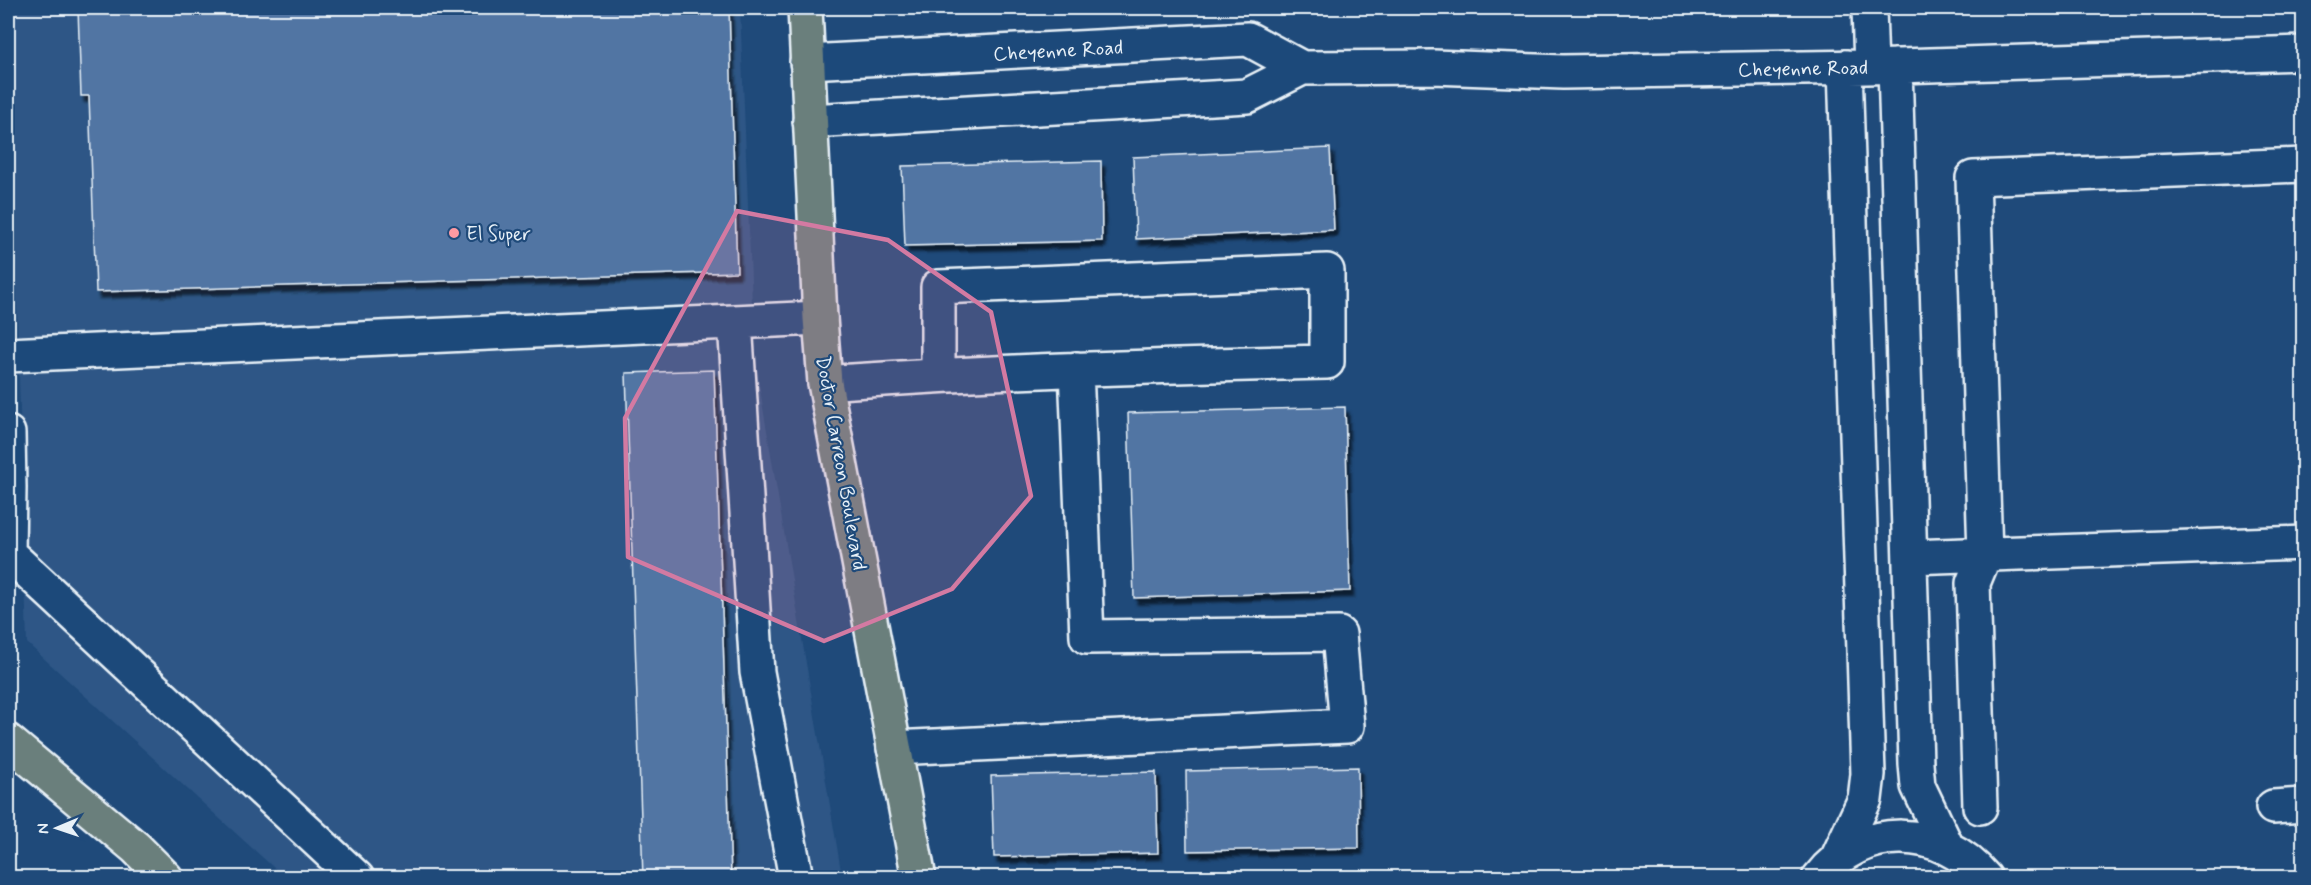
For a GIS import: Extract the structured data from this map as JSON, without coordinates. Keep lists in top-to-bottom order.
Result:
{
  "streets": {
    "main road": ["Doctor Carreon Boulevard"],
    "street": ["Cheyenne Road"]
  },
  "crossings": [
    ["Cheyenne Road", "Doctor Carreon Boulevard"]
  ],
  "places": ["El Super"],
  "north": "left"
}
